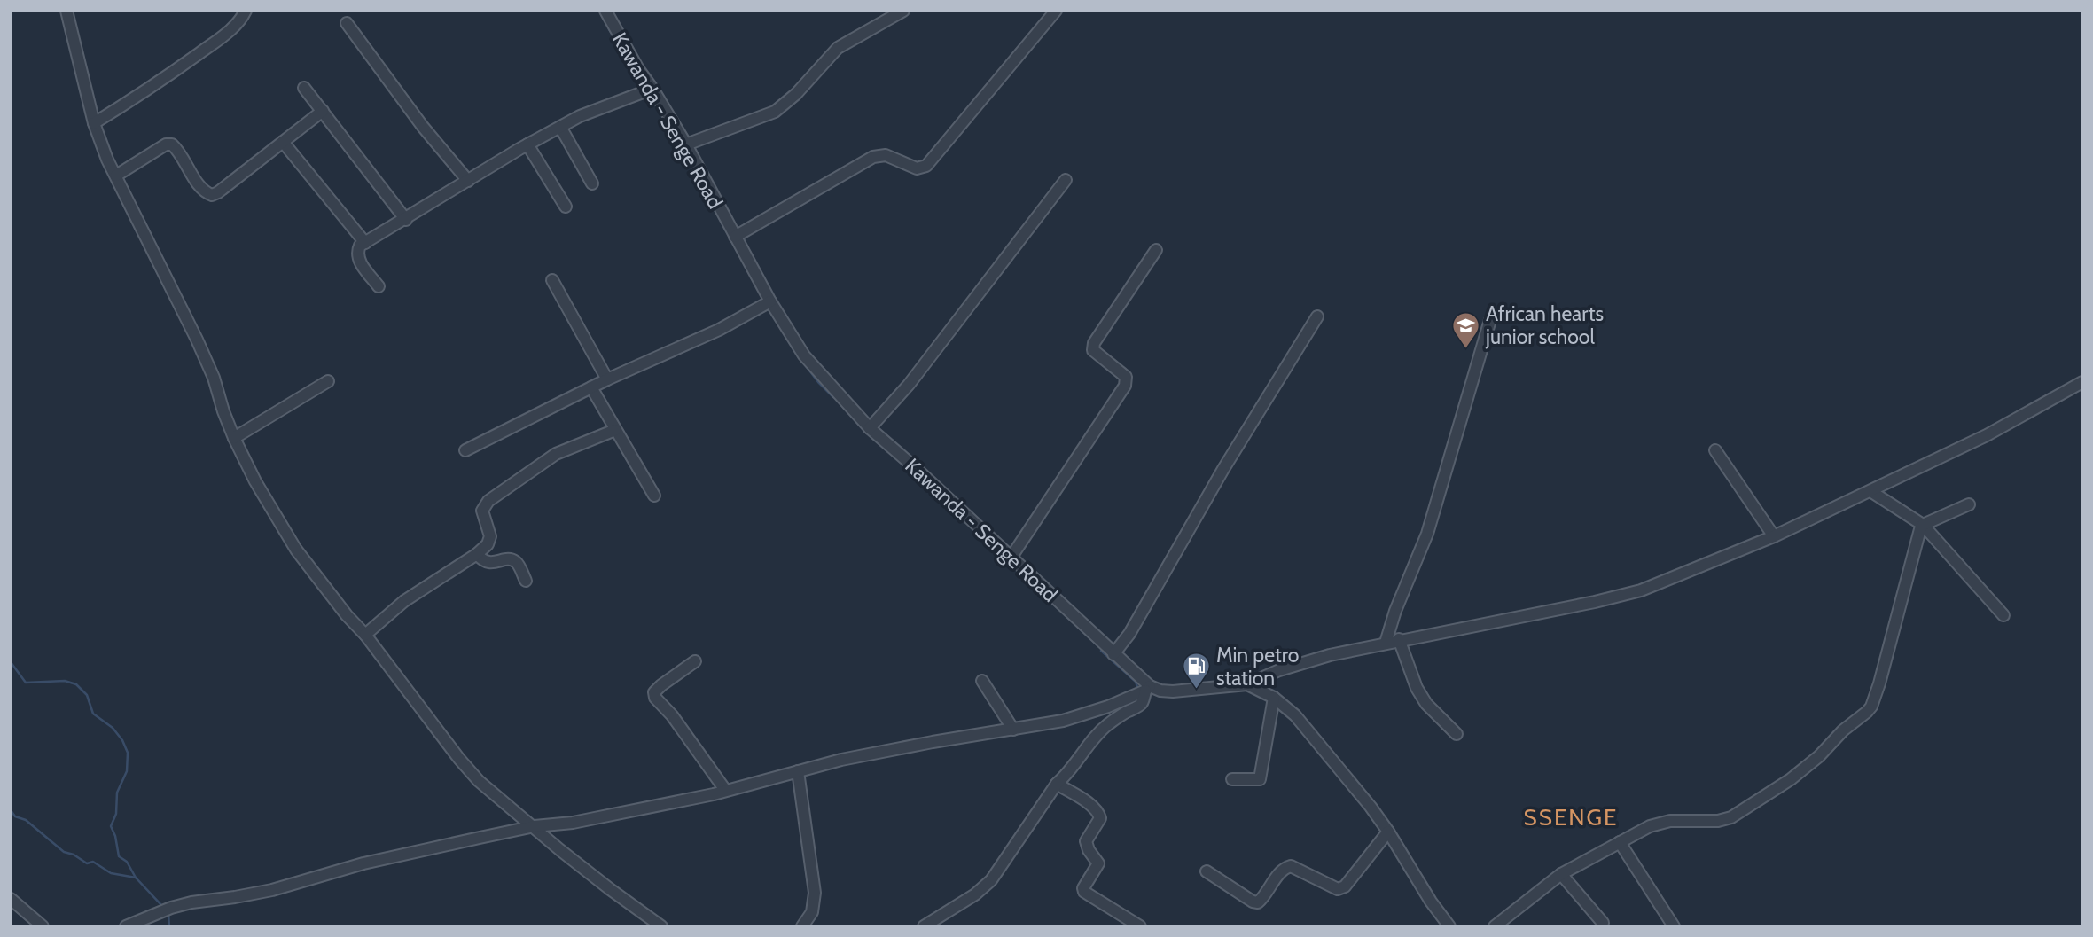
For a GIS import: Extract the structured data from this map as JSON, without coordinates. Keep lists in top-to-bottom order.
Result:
{
  "streets": {
    "street": ["Kawanda - Senge Road"]
  },
  "districts": ["SSENGE"],
  "places": {
    "school or university": ["African hearts junior school"],
    "fuel station": ["Min petro station"]
  }
}
